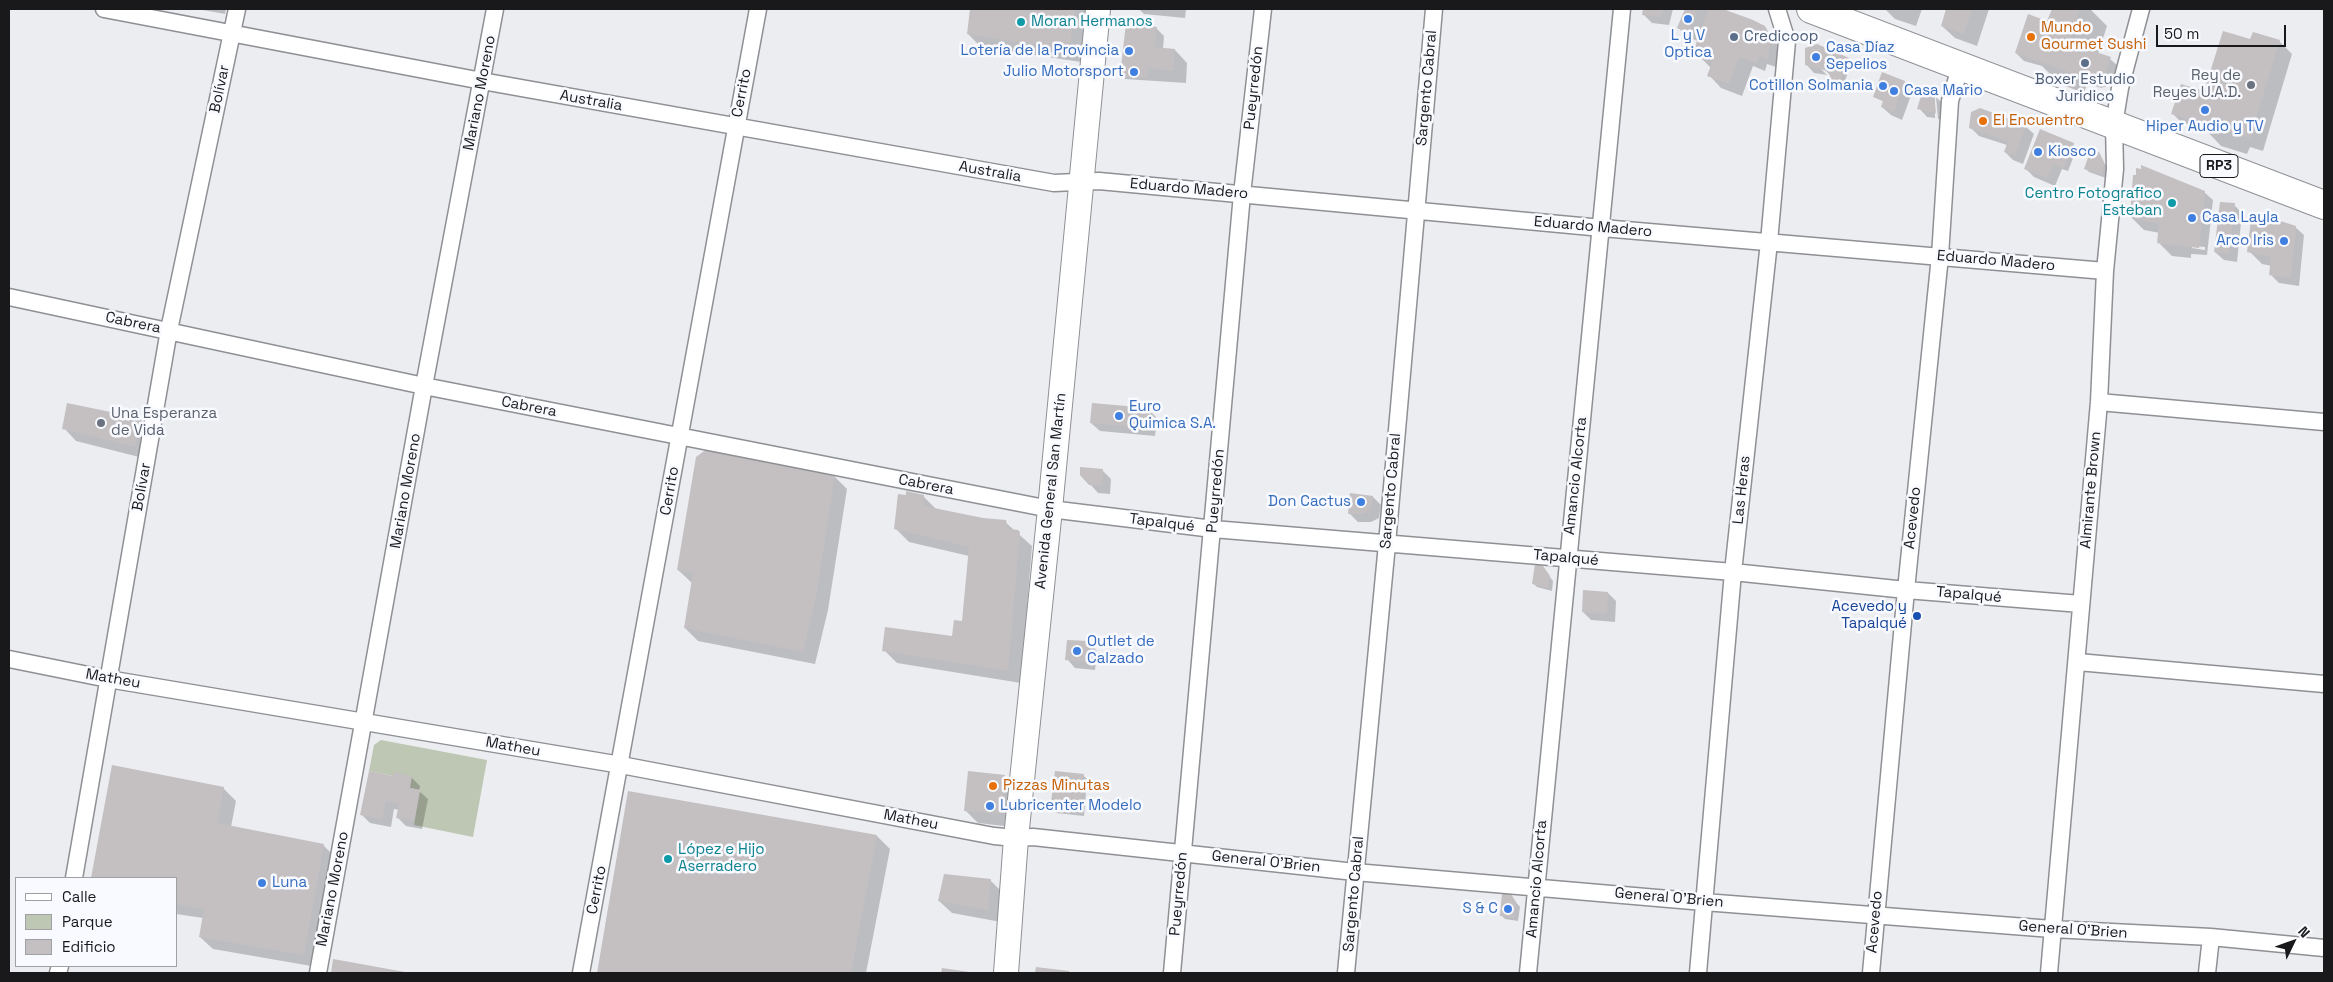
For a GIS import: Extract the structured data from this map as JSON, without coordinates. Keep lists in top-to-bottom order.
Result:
{
  "streets": {
    "highway": ["RP3"],
    "main road": ["Avenida General San Martín"],
    "street": [
      "Pueyrredón",
      "Sargento Cabral",
      "Bolívar",
      "Mariano Moreno",
      "Cerrito",
      "Australia",
      "Eduardo Madero",
      "Cabrera",
      "Amancio Alcorta",
      "Las Heras",
      "Almirante Brown",
      "Acevedo",
      "Tapalqué",
      "Matheu",
      "General O'Brien"
    ]
  },
  "crossings": [
    ["Pueyrredón", "Eduardo Madero"],
    ["Pueyrredón", "Tapalqué"],
    ["Pueyrredón", "General O'Brien"],
    ["Sargento Cabral", "Eduardo Madero"],
    ["Sargento Cabral", "Tapalqué"],
    ["Sargento Cabral", "General O'Brien"],
    ["Bolívar", "Australia"],
    ["Bolívar", "Cabrera"],
    ["Bolívar", "Matheu"],
    ["Mariano Moreno", "Australia"],
    ["Mariano Moreno", "Cabrera"],
    ["Mariano Moreno", "Matheu"],
    ["Cerrito", "Australia"],
    ["Cerrito", "Cabrera"],
    ["Cerrito", "Matheu"],
    ["Australia", "Eduardo Madero"],
    ["Australia", "Avenida General San Martín"],
    ["RP3", "Almirante Brown"],
    ["RP3", "Acevedo"],
    ["Eduardo Madero", "Amancio Alcorta"],
    ["Eduardo Madero", "Las Heras"],
    ["Eduardo Madero", "Almirante Brown"],
    ["Eduardo Madero", "Avenida General San Martín"],
    ["Eduardo Madero", "Acevedo"],
    ["Cabrera", "Avenida General San Martín"],
    ["Cabrera", "Tapalqué"],
    ["Amancio Alcorta", "Tapalqué"],
    ["Amancio Alcorta", "General O'Brien"],
    ["Las Heras", "Tapalqué"],
    ["Las Heras", "General O'Brien"],
    ["Almirante Brown", "Tapalqué"],
    ["Almirante Brown", "General O'Brien"],
    ["Avenida General San Martín", "Tapalqué"],
    ["Avenida General San Martín", "Matheu"],
    ["Avenida General San Martín", "General O'Brien"],
    ["Acevedo", "Tapalqué"],
    ["Acevedo", "General O'Brien"],
    ["Matheu", "General O'Brien"]
  ],
  "places": [
    "L y V Optica",
    "Moran Hermanos",
    "Credicoop",
    "Mundo Gourmet Sushi",
    "Lotería de la Provincia",
    "Casa Díaz Sepelios",
    "Boxer Estudio Juridico",
    "Julio Motorsport",
    "Rey de Reyes U.A.D.",
    "Cotillon Solmania",
    "Casa Mario",
    "Hiper Audio y TV",
    "El Encuentro",
    "Kiosco",
    "Centro Fotografico Esteban",
    "Casa Layla",
    "Arco Iris",
    "Euro Quimica S.A.",
    "Una Esperanza de Vida",
    "Don Cactus",
    "Acevedo y Tapalqué",
    "Outlet de Calzado",
    "Pizzas Minutas",
    "Lubricenter Modelo",
    "López e Hijo Aserradero",
    "Luna",
    "S & C"
  ],
  "legend": ["Calle", "Parque", "Edificio"],
  "scale_bar": "50 m",
  "north": "top right"
}
